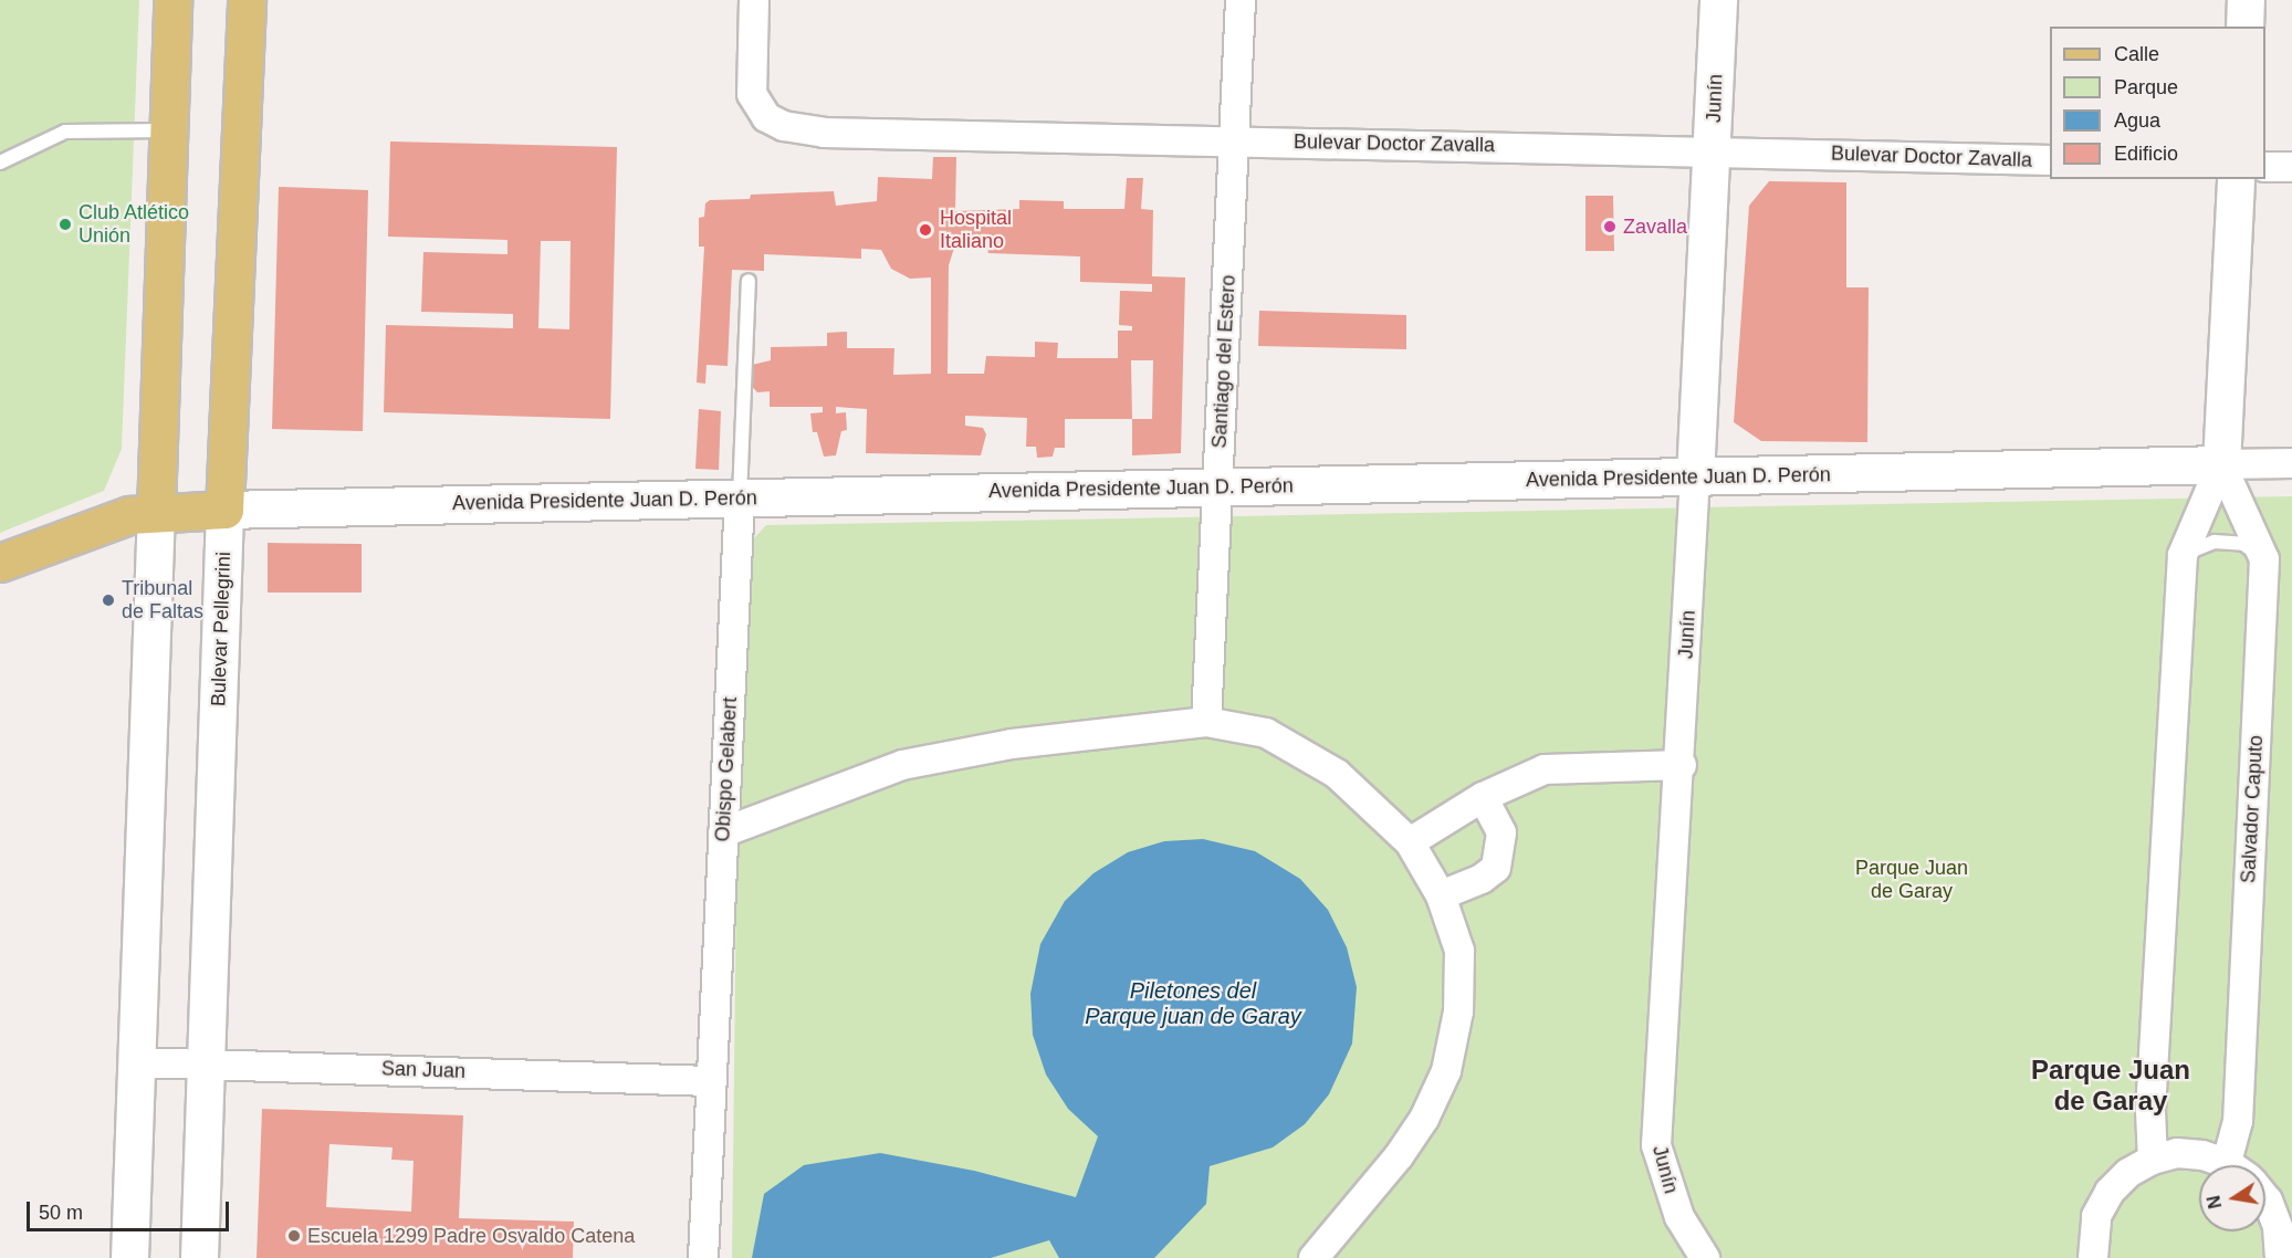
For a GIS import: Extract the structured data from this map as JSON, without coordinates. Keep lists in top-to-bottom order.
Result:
{
  "streets": {
    "main road": ["Avenida Presidente Juan D. Perón", "Bulevar Pellegrini"],
    "street": [
      "Junín",
      "Bulevar Doctor Zavalla",
      "Santiago del Estero",
      "Obispo Gelabert",
      "Salvador Caputo",
      "San Juan"
    ]
  },
  "crossings": [
    ["Junín", "Bulevar Doctor Zavalla"],
    ["Junín", "Avenida Presidente Juan D. Perón"],
    ["Bulevar Doctor Zavalla", "Santiago del Estero"],
    ["Santiago del Estero", "Avenida Presidente Juan D. Perón"],
    ["Avenida Presidente Juan D. Perón", "Bulevar Pellegrini"],
    ["Avenida Presidente Juan D. Perón", "Obispo Gelabert"],
    ["Avenida Presidente Juan D. Perón", "Salvador Caputo"],
    ["Bulevar Pellegrini", "San Juan"],
    ["Obispo Gelabert", "San Juan"]
  ],
  "districts": ["Parque Juan de Garay"],
  "water": ["Piletones del Parque juan de Garay"],
  "parks": ["Parque Juan de Garay"],
  "places": [
    "Club Atlético Unión",
    "Zavalla",
    "Hospital Italiano",
    "Tribunal de Faltas",
    "Escuela 1299 Padre Osvaldo Catena"
  ],
  "legend": [
    "Calle",
    "Parque",
    "Agua",
    "Edificio"
  ],
  "scale_bar": "50 m",
  "north": "left"
}
